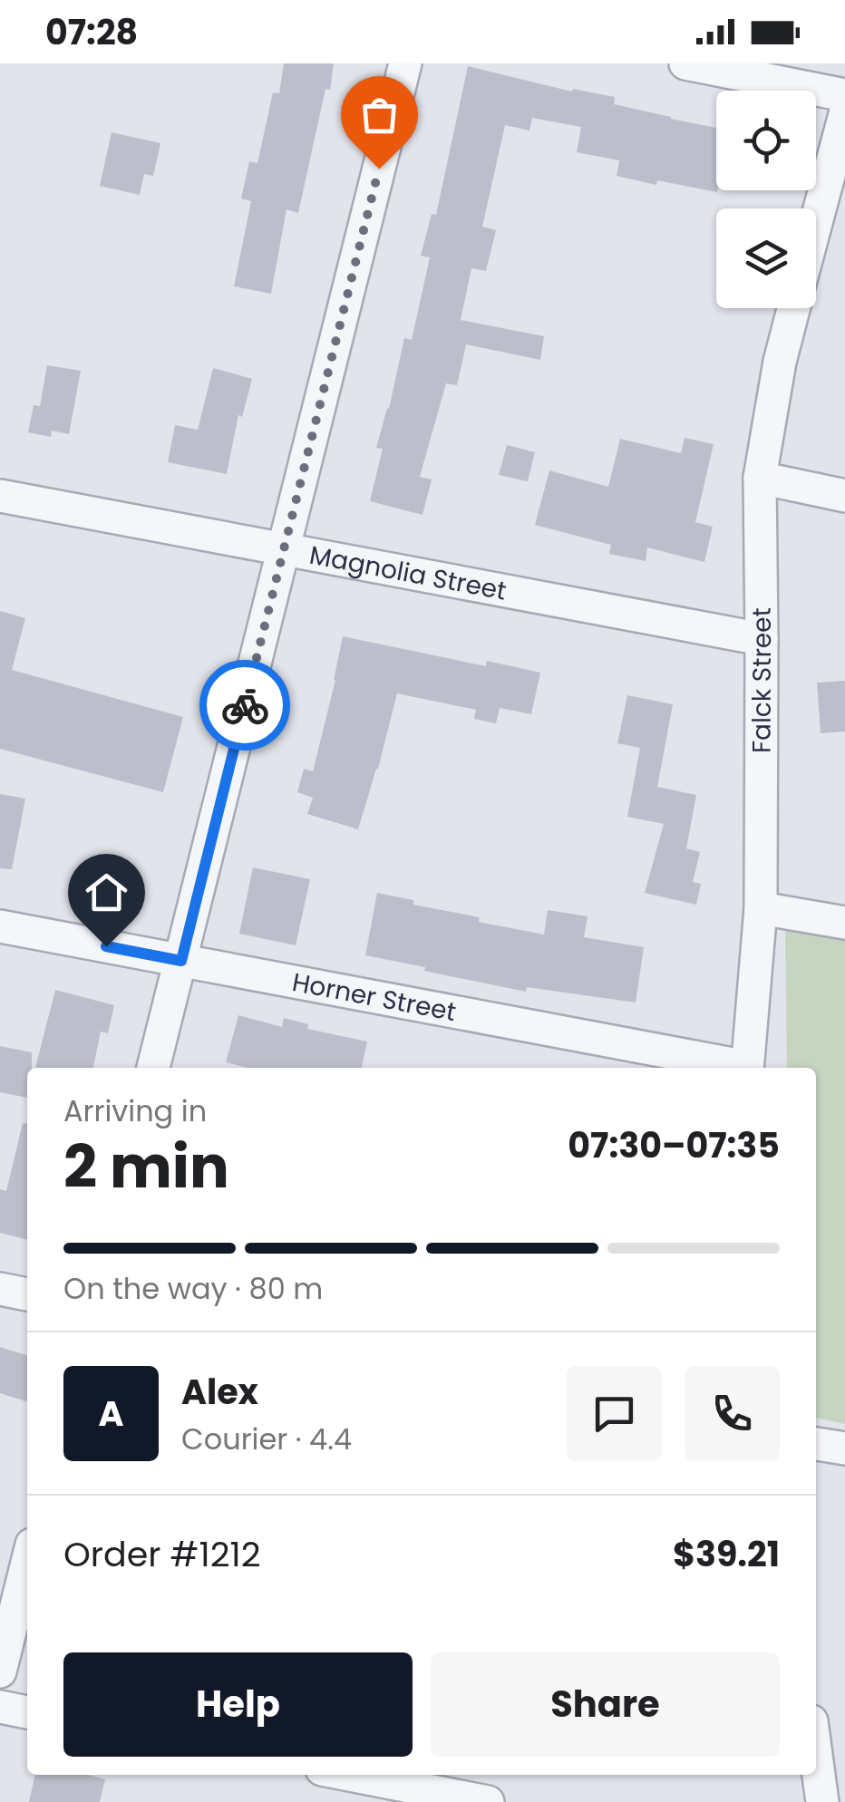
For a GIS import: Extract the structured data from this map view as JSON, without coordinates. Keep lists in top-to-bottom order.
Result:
{
  "streets": {
    "street": ["Magnolia Street", "Falck Street", "Horner Street"]
  },
  "crossings": [
    ["Magnolia Street", "Falck Street"]
  ],
  "page": {
    "status": "07:28",
    "heading": ["2 min", "Arriving in", "07:30–07:35"],
    "panel": [
      "Alex",
      "Courier · 4.4",
      "Order #1212",
      "$39.21"
    ],
    "bar": "On the way · 80 m",
    "round": "A",
    "buttons": ["Help", "Share"]
  }
}
